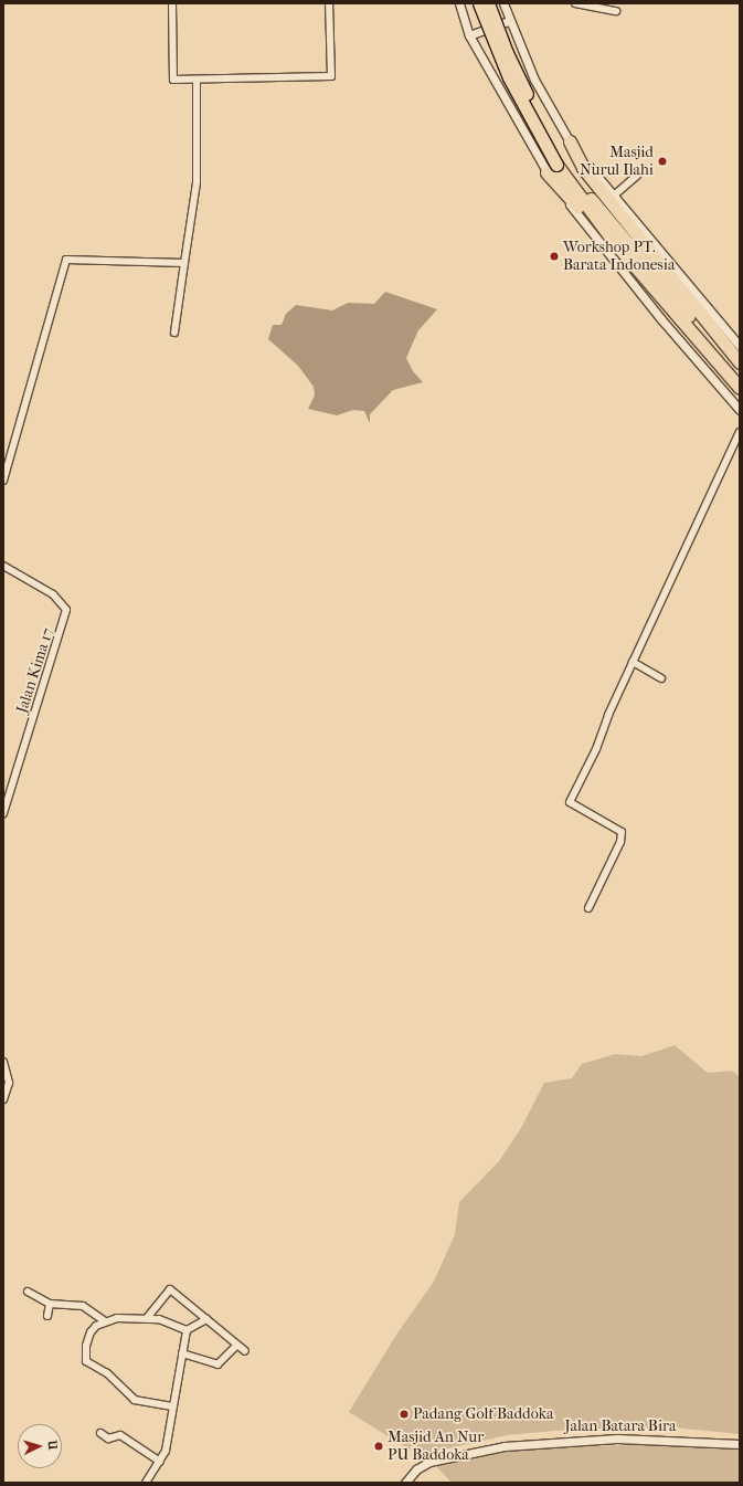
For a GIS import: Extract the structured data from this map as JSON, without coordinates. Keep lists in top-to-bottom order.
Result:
{
  "streets": {
    "street": ["Jalan Kima 17", "Jalan Batara Bira"]
  },
  "places": [
    "Masjid Nurul Ilahi",
    "Workshop PT. Barata Indonesia",
    "Padang Golf Baddoka",
    "Masjid An Nur PU Baddoka"
  ],
  "north": "right"
}
